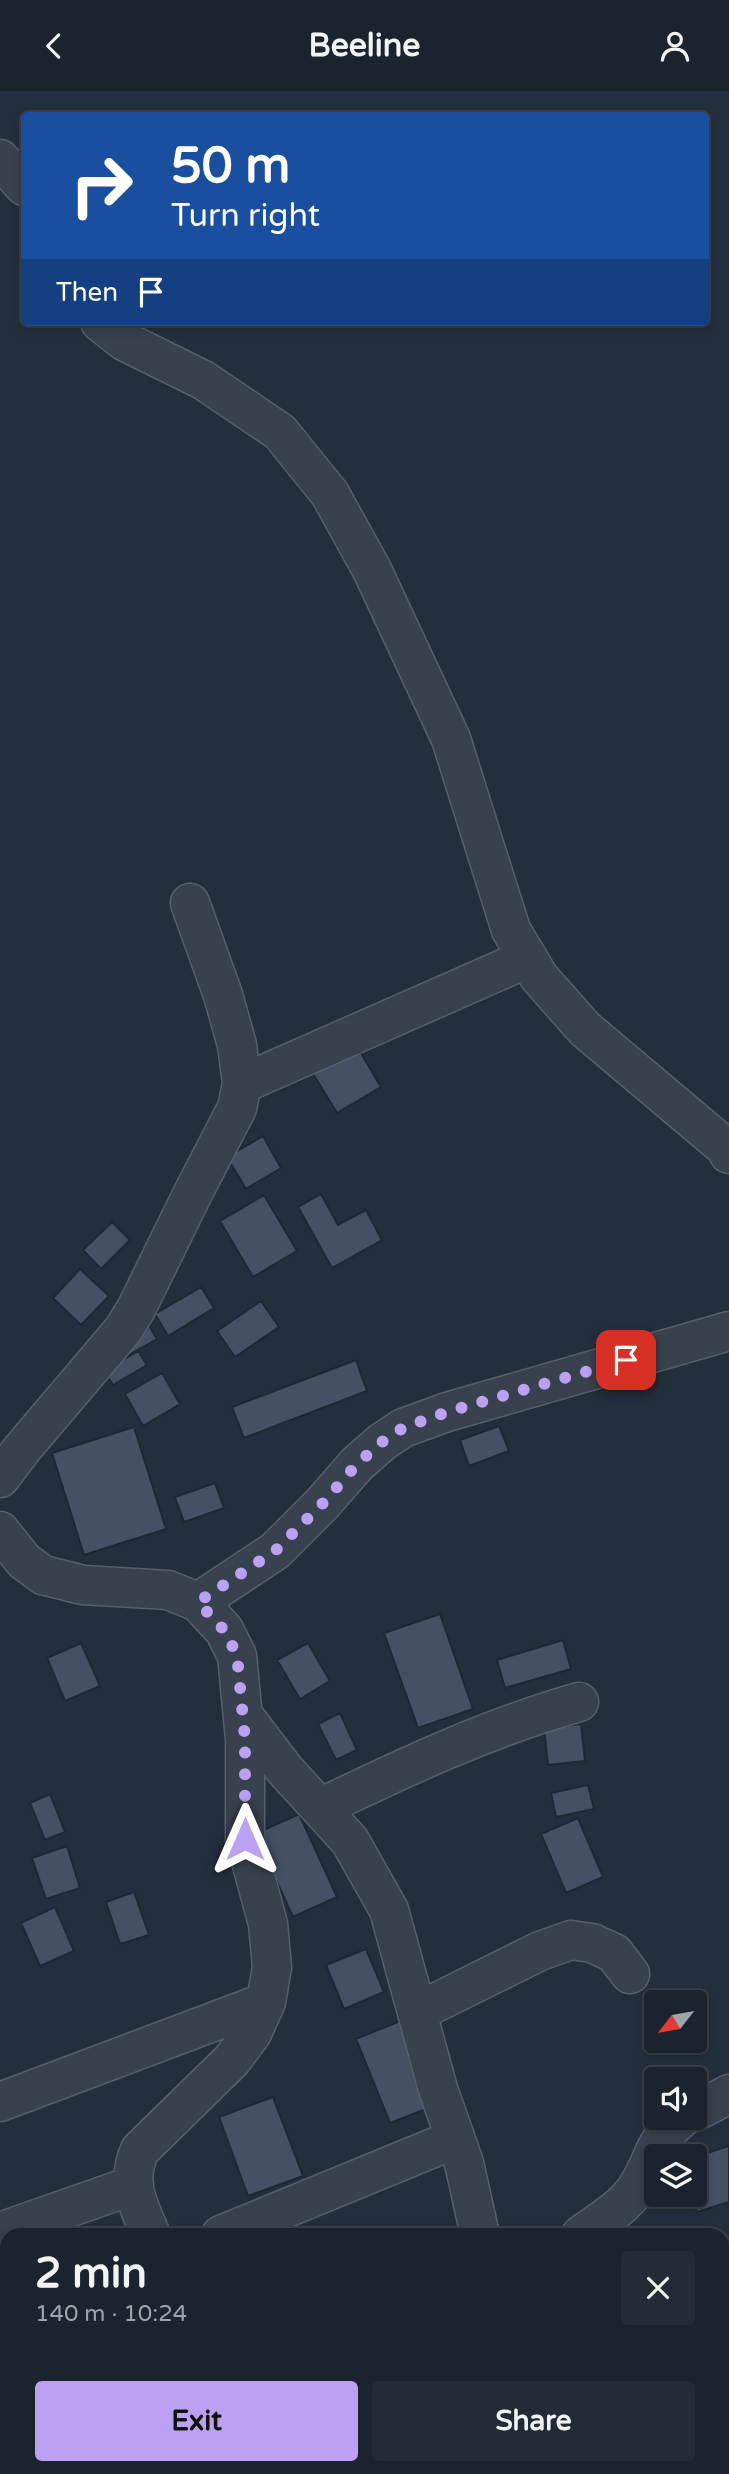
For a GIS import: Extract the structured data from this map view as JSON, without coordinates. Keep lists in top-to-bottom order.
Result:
{
  "north": "bottom left",
  "page": {
    "header": "Beeline",
    "turn": ["50 m", "Turn right"],
    "then": "Then",
    "heading": ["2 min", "140 m · 10:24"],
    "buttons": ["Exit", "Share"]
  }
}
